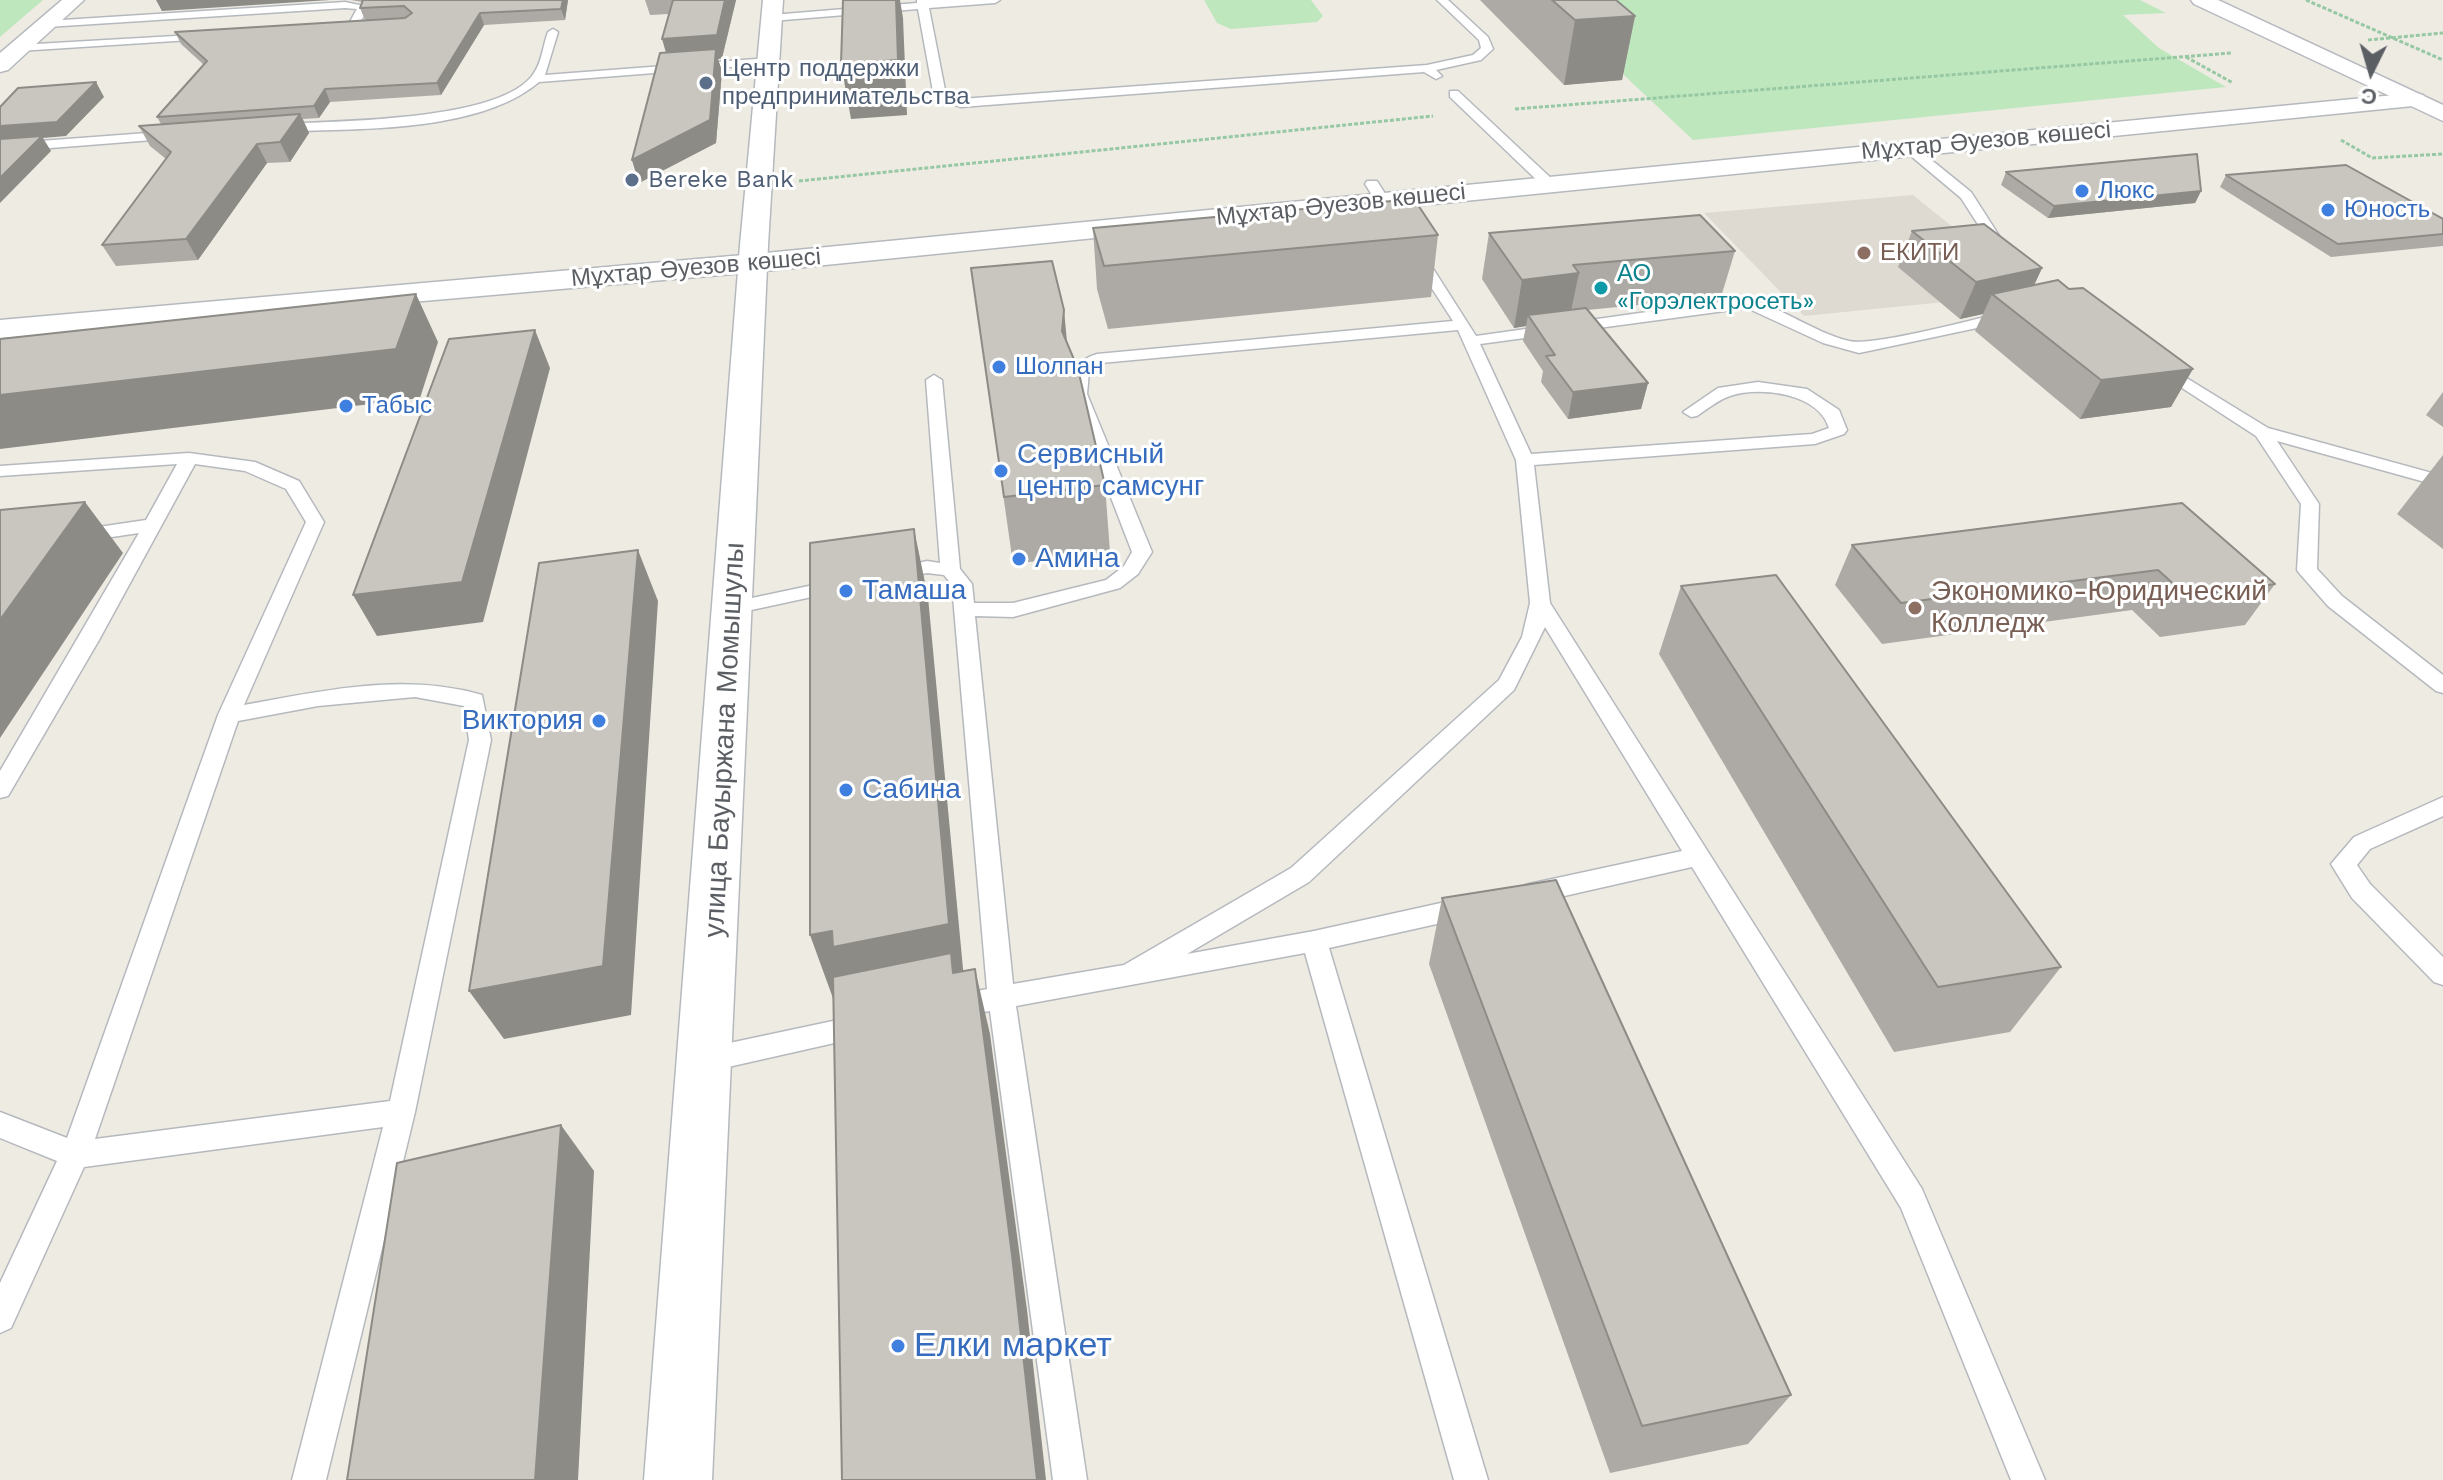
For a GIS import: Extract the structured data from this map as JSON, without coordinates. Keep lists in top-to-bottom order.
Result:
{
  "streets": {
    "street": ["Мұхтар Әуезов көшесі", "улица Бауыржана Момышулы"]
  },
  "crossings": [
    ["Мұхтар Әуезов көшесі", "улица Бауыржана Момышулы"]
  ],
  "places": [
    "Центр поддержки предпринимательства",
    "Bereke Bank",
    "Люкс",
    "Юность",
    "ЕКИТИ",
    "АО «Горэлектросеть»",
    "Шолпан",
    "Табыс",
    "Сервисный центр самсунг",
    "Амина",
    "Тамаша",
    "Экономико-Юридический Колледж",
    "Виктория",
    "Сабина",
    "Елки маркет"
  ],
  "north": "bottom"
}
